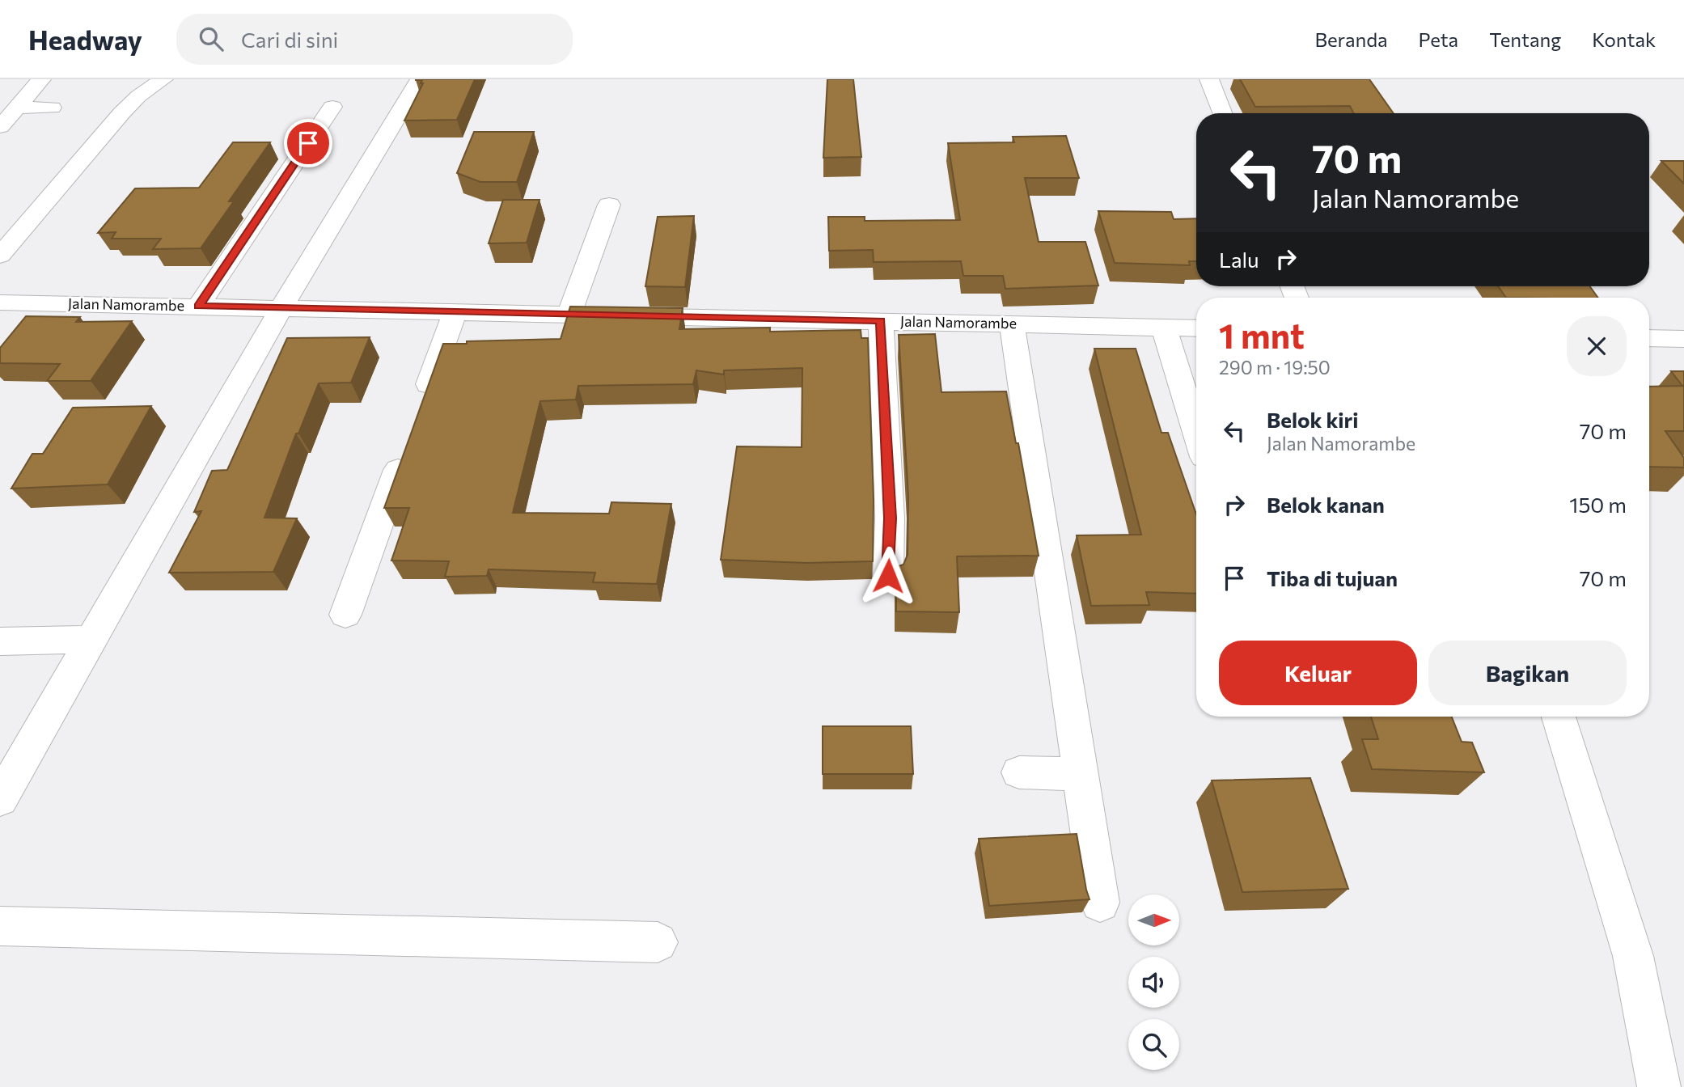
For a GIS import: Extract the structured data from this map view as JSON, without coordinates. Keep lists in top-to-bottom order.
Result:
{
  "streets": {
    "street": ["Jalan Namorambe"]
  },
  "north": "right",
  "page": {
    "header": "Headway",
    "search": "Cari di sini",
    "nav": [
      "Beranda",
      "Peta",
      "Tentang",
      "Kontak"
    ],
    "turn": ["70 m", "Jalan Namorambe"],
    "then": "Lalu",
    "heading": ["1 mnt", "290 m · 19:50"],
    "list": [
      {
        "name": "Belok kiri",
        "note": "Jalan Namorambe",
        "value": "70 m"
      },
      {
        "name": "Belok kanan",
        "value": "150 m"
      },
      {
        "name": "Tiba di tujuan",
        "value": "70 m"
      }
    ],
    "buttons": ["Keluar", "Bagikan"]
  }
}
